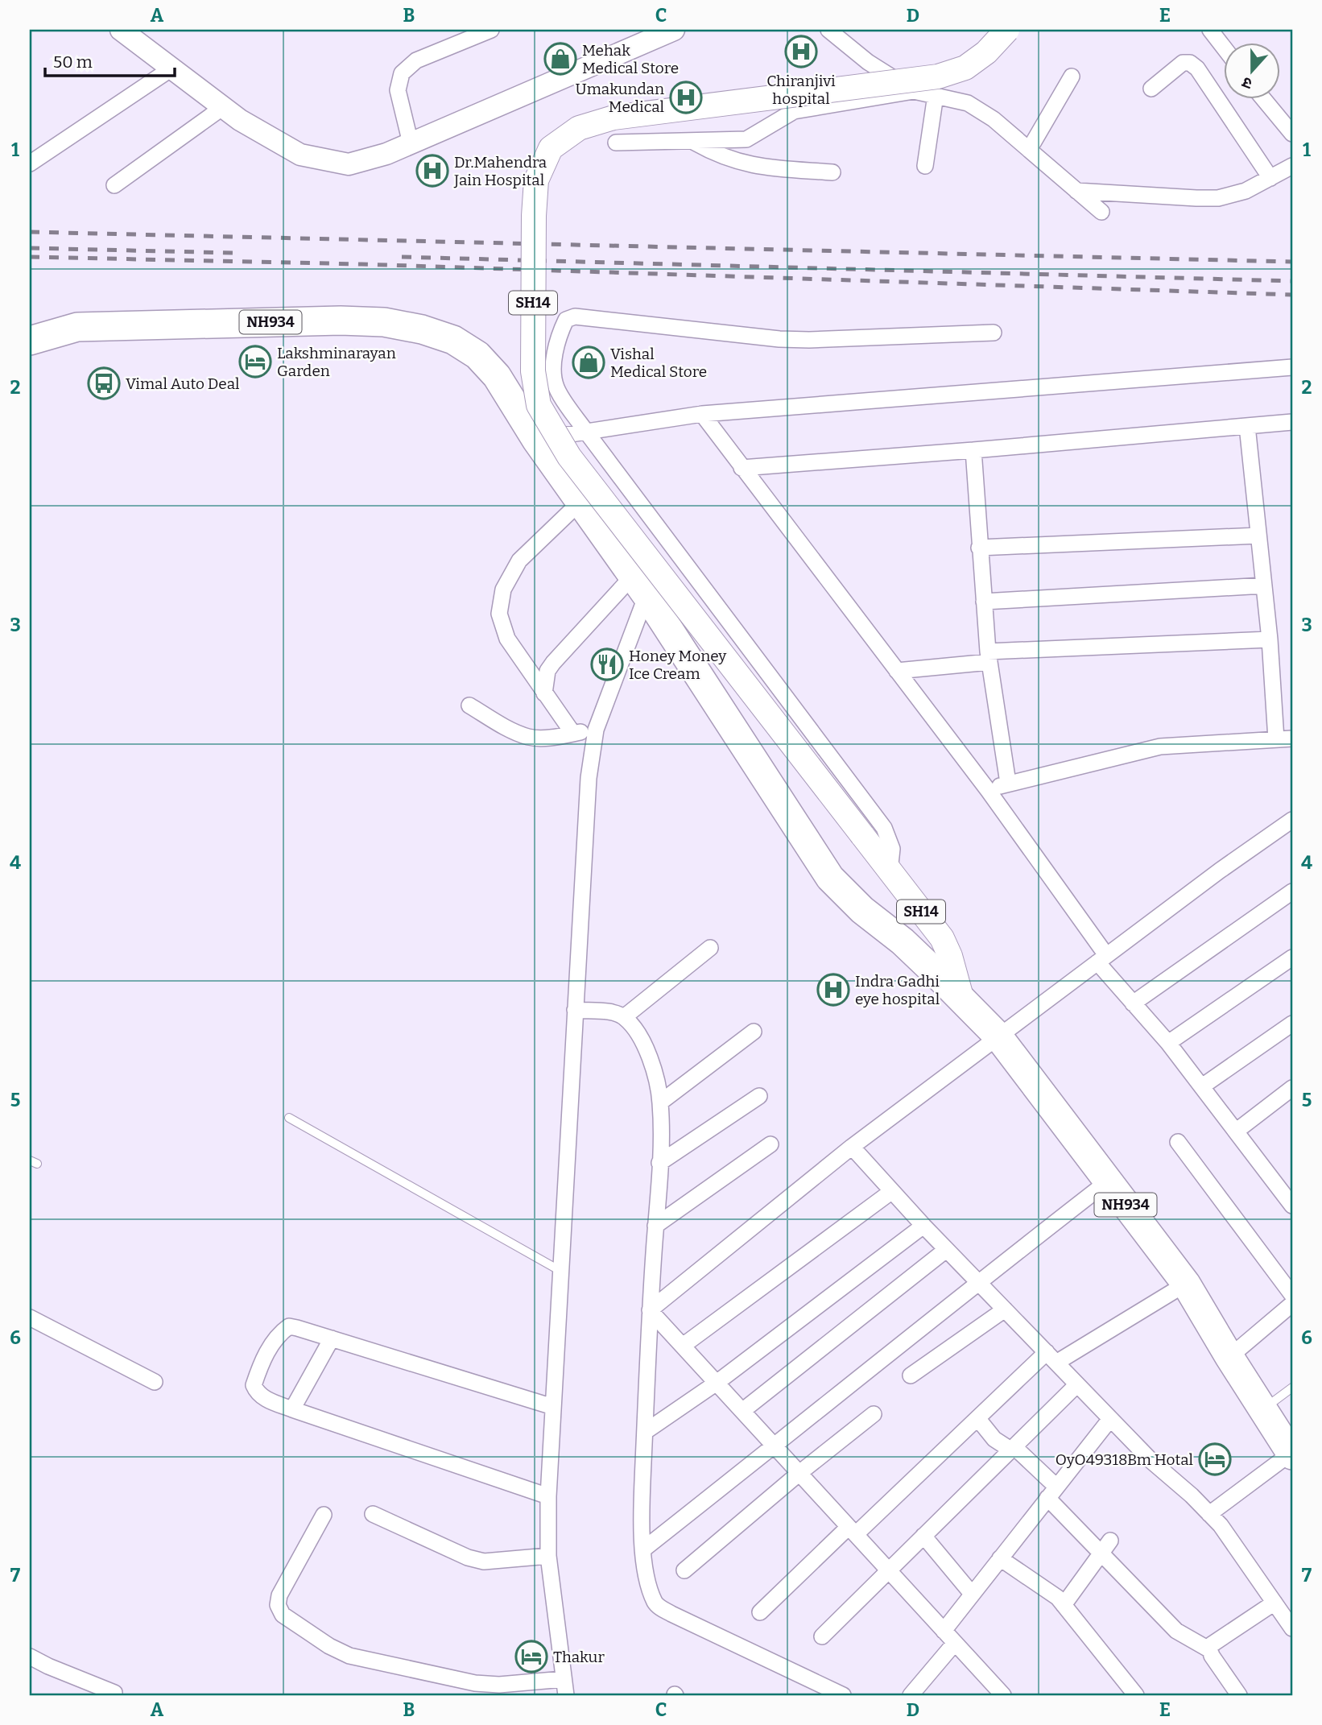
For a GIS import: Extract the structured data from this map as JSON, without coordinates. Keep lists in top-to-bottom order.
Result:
{
  "streets": {
    "highway": ["NH934"],
    "main road": ["SH14"]
  },
  "crossings": [
    ["SH14", "NH934"]
  ],
  "places": {
    "hospital": [
      "Chiranjivi hospital",
      "Umakundan Medical",
      "Dr.Mahendra Jain Hospital",
      "Indra Gadhi eye hospital"
    ],
    "shop": ["Mehak Medical Store", "Vishal Medical Store"],
    "hotel": ["Lakshminarayan Garden", "OyO49318Bm Hotal", "Thakur"],
    "bus stop": ["Vimal Auto Deal"],
    "restaurant": ["Honey Money Ice Cream"]
  },
  "scale_bar": "50 m",
  "north": "bottom",
  "grid": {
    "columns": [
      "A",
      "B",
      "C",
      "D",
      "E"
    ],
    "rows": [
      "1",
      "2",
      "3",
      "4",
      "5",
      "6",
      "7"
    ]
  }
}
